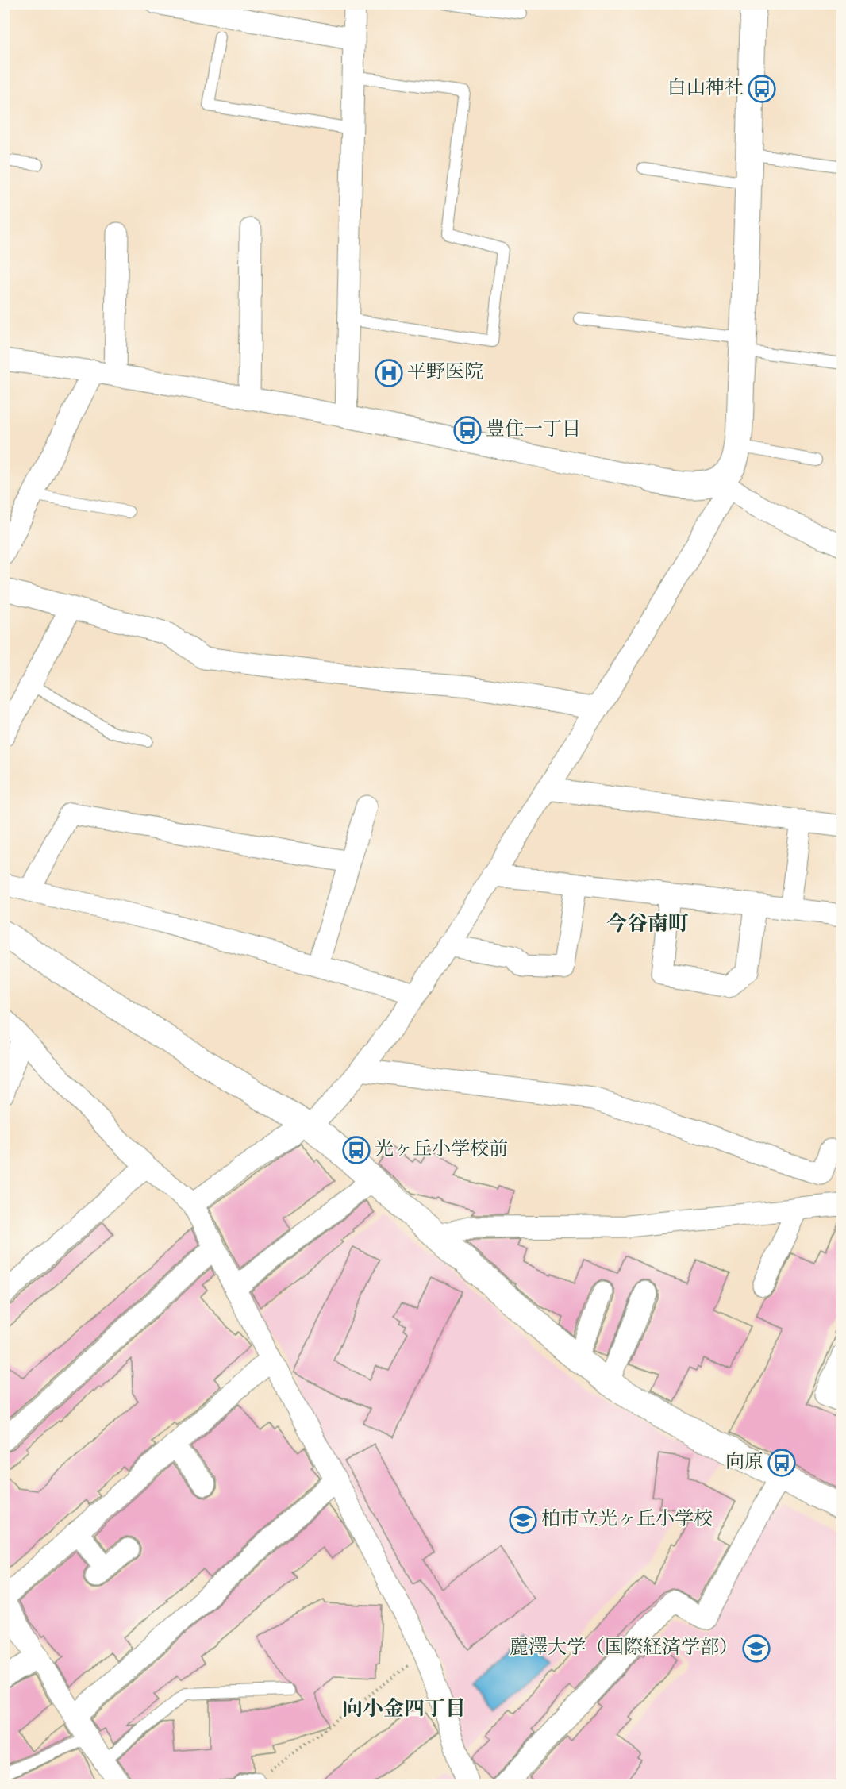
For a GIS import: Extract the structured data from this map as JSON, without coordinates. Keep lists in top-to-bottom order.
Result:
{
  "districts": ["今谷南町", "向小金四丁目"],
  "places": {
    "bus stop": [
      "白山神社",
      "豊住一丁目",
      "光ヶ丘小学校前",
      "向原"
    ],
    "hospital": ["平野医院"],
    "school or university": ["柏市立光ヶ丘小学校", "麗澤大学（国際経済学部）"]
  }
}
